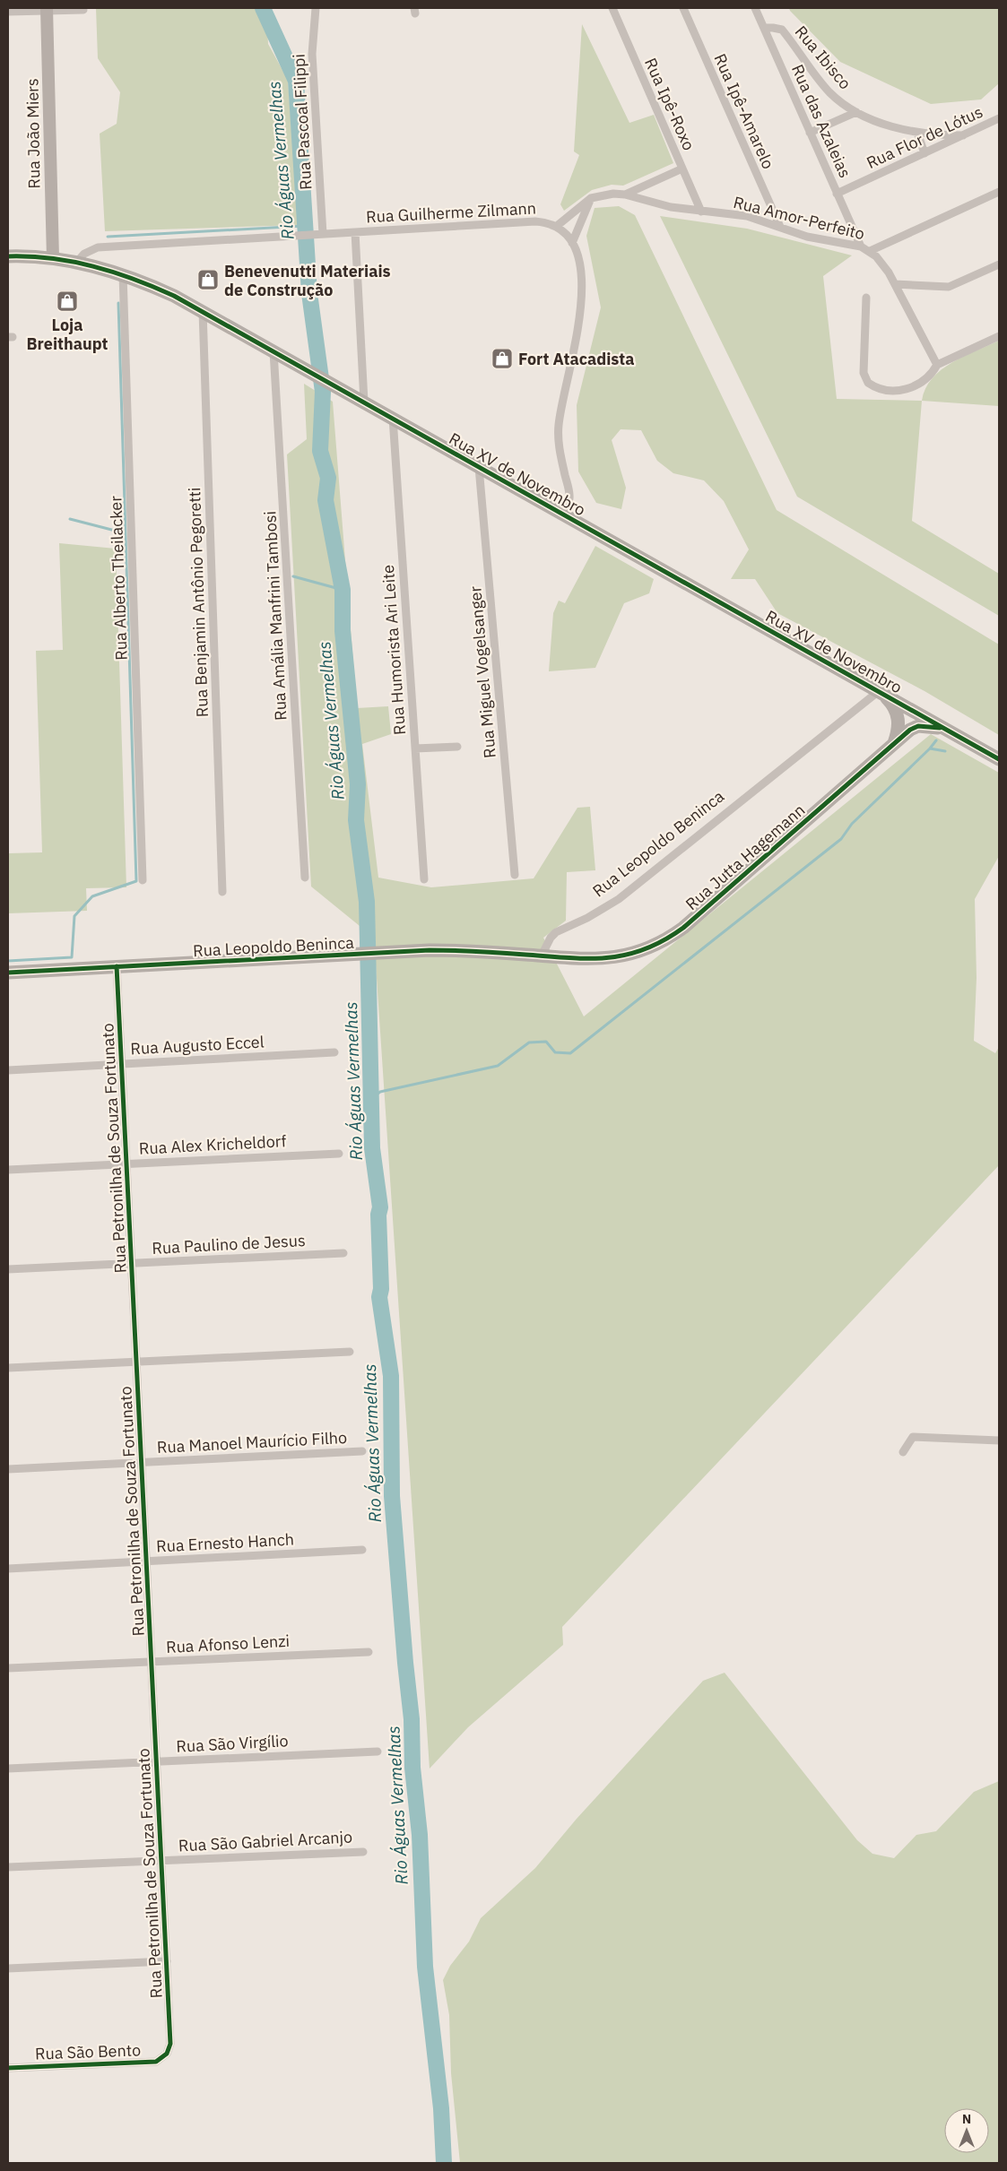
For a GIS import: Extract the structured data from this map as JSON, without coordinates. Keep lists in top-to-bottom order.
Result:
{
  "streets": {
    "main road": ["Rua XV de Novembro", "Rua Leopoldo Beninca", "Rua Jutta Hagemann"],
    "street": [
      "Rua Ibisco",
      "Rua Ipê-Roxo",
      "Rua Ipê-Amarelo",
      "Rua das Azaleias",
      "Rua Pascoal Filippi",
      "Rua João Miers",
      "Rua Flor de Lótus",
      "Rua Guilherme Zilmann",
      "Rua Amor-Perfeito",
      "Rua Alberto Theilacker",
      "Rua Benjamin Antônio Pegoretti",
      "Rua Amália Manfrini Tambosi",
      "Rua Humorista Ari Leite",
      "Rua Miguel Vogelsanger",
      "Rua Augusto Eccel",
      "Rua Alex Kricheldorf",
      "Rua Petronilha de Souza Fortunato",
      "Rua Paulino de Jesus",
      "Rua Manoel Maurício Filho",
      "Rua Ernesto Hanch",
      "Rua Afonso Lenzi",
      "Rua São Virgílio",
      "Rua São Gabriel Arcanjo",
      "Rua São Bento"
    ]
  },
  "crossings": [
    ["Rua Ibisco", "Rua das Azaleias"],
    ["Rua Ibisco", "Rua Flor de Lótus"],
    ["Rua Ipê-Roxo", "Rua Amor-Perfeito"],
    ["Rua Ipê-Amarelo", "Rua Amor-Perfeito"],
    ["Rua das Azaleias", "Rua Flor de Lótus"],
    ["Rua das Azaleias", "Rua Amor-Perfeito"],
    ["Rua Pascoal Filippi", "Rua Guilherme Zilmann"],
    ["Rua João Miers", "Rua XV de Novembro"],
    ["Rua Guilherme Zilmann", "Rua Amor-Perfeito"],
    ["Rua Guilherme Zilmann", "Rua XV de Novembro"],
    ["Rua XV de Novembro", "Rua Alberto Theilacker"],
    ["Rua XV de Novembro", "Rua Benjamin Antônio Pegoretti"],
    ["Rua XV de Novembro", "Rua Amália Manfrini Tambosi"],
    ["Rua XV de Novembro", "Rua Humorista Ari Leite"],
    ["Rua XV de Novembro", "Rua Miguel Vogelsanger"],
    ["Rua XV de Novembro", "Rua Leopoldo Beninca"],
    ["Rua XV de Novembro", "Rua Jutta Hagemann"],
    ["Rua Leopoldo Beninca", "Rua Jutta Hagemann"],
    ["Rua Leopoldo Beninca", "Rua Petronilha de Souza Fortunato"],
    ["Rua Augusto Eccel", "Rua Petronilha de Souza Fortunato"],
    ["Rua Alex Kricheldorf", "Rua Petronilha de Souza Fortunato"],
    ["Rua Petronilha de Souza Fortunato", "Rua Paulino de Jesus"],
    ["Rua Petronilha de Souza Fortunato", "Rua Manoel Maurício Filho"],
    ["Rua Petronilha de Souza Fortunato", "Rua Ernesto Hanch"],
    ["Rua Petronilha de Souza Fortunato", "Rua Afonso Lenzi"],
    ["Rua Petronilha de Souza Fortunato", "Rua São Virgílio"],
    ["Rua Petronilha de Souza Fortunato", "Rua São Gabriel Arcanjo"],
    ["Rua Petronilha de Souza Fortunato", "Rua São Bento"]
  ],
  "water": ["Rio Águas Vermelhas"],
  "places": {
    "shop": ["Benevenutti Materiais de Construção", "Loja Breithaupt", "Fort Atacadista"]
  },
  "north": "top"
}
